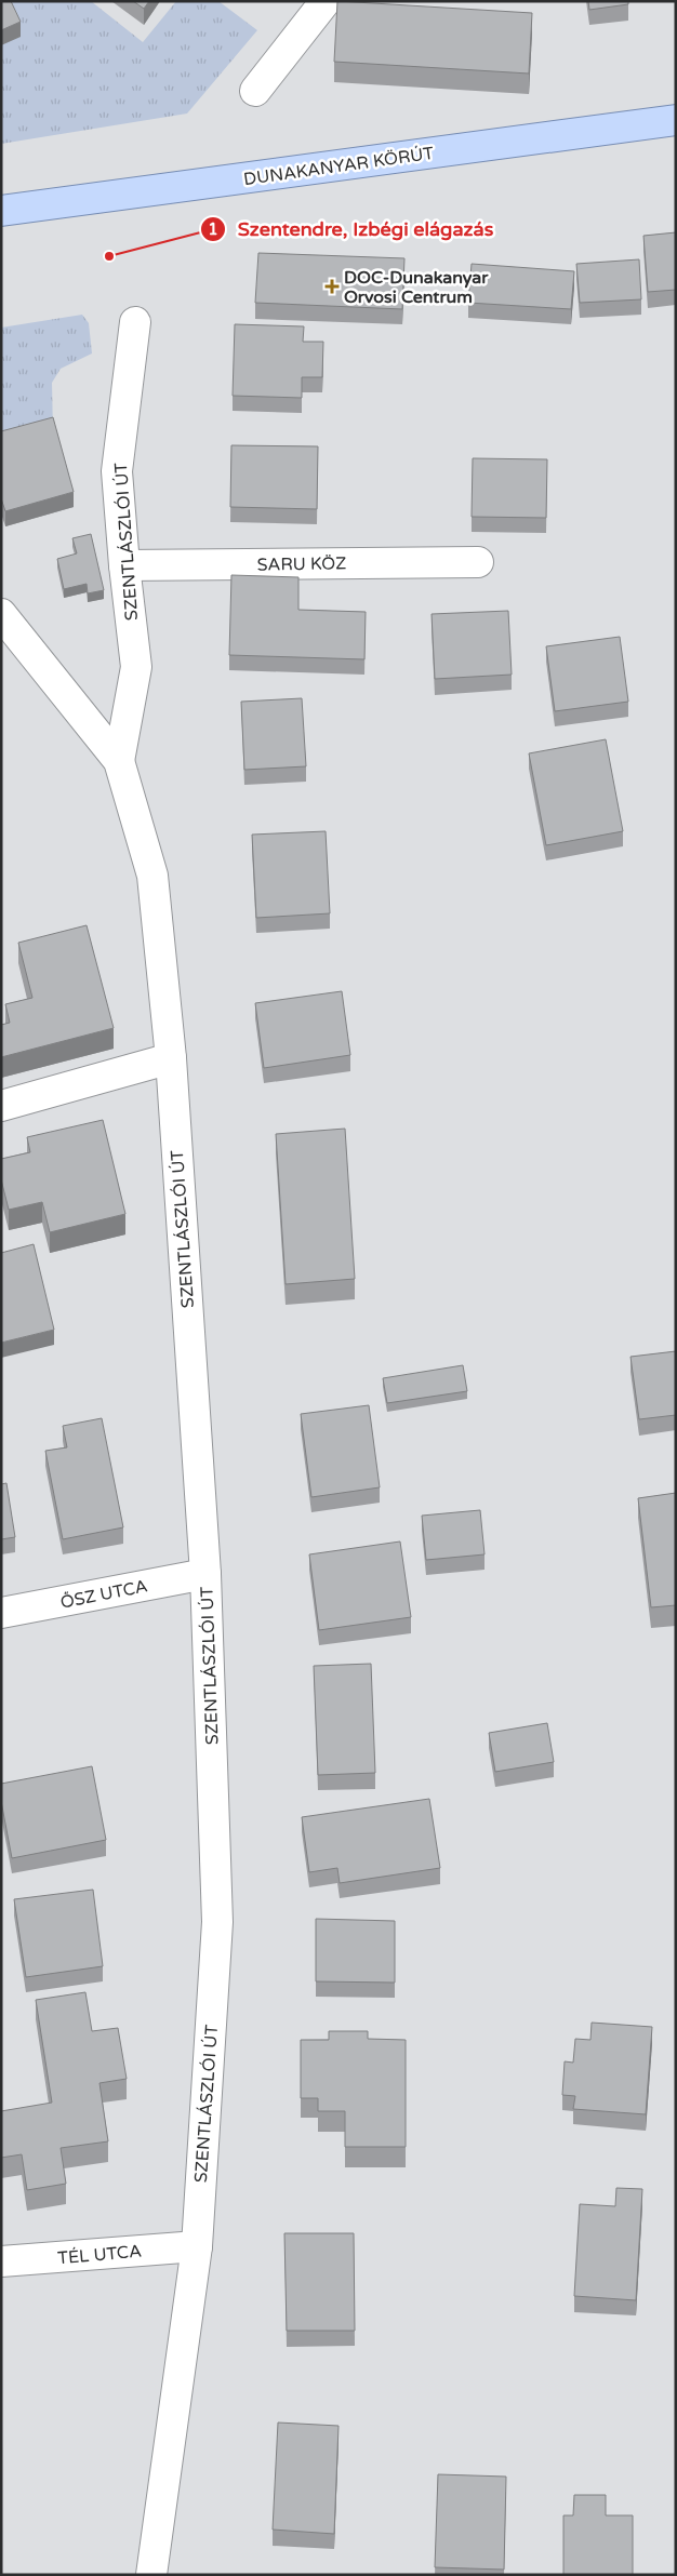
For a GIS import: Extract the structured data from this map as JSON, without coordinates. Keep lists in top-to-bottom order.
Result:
{
  "streets": {
    "main road": [
      "DUNAKANYAR KÖRÚT",
      "SZENTLÁSZLÓI ÚT",
      "SARU KÖZ",
      "ŐSZ UTCA",
      "TÉL UTCA"
    ]
  },
  "crossings": [
    ["SZENTLÁSZLÓI ÚT", "SARU KÖZ"],
    ["SZENTLÁSZLÓI ÚT", "ŐSZ UTCA"],
    ["SZENTLÁSZLÓI ÚT", "TÉL UTCA"]
  ],
  "places": {
    "other": ["Szentendre, Izbégi elágazás"],
    "health": ["DOC-Dunakanyar Orvosi Centrum"]
  }
}
